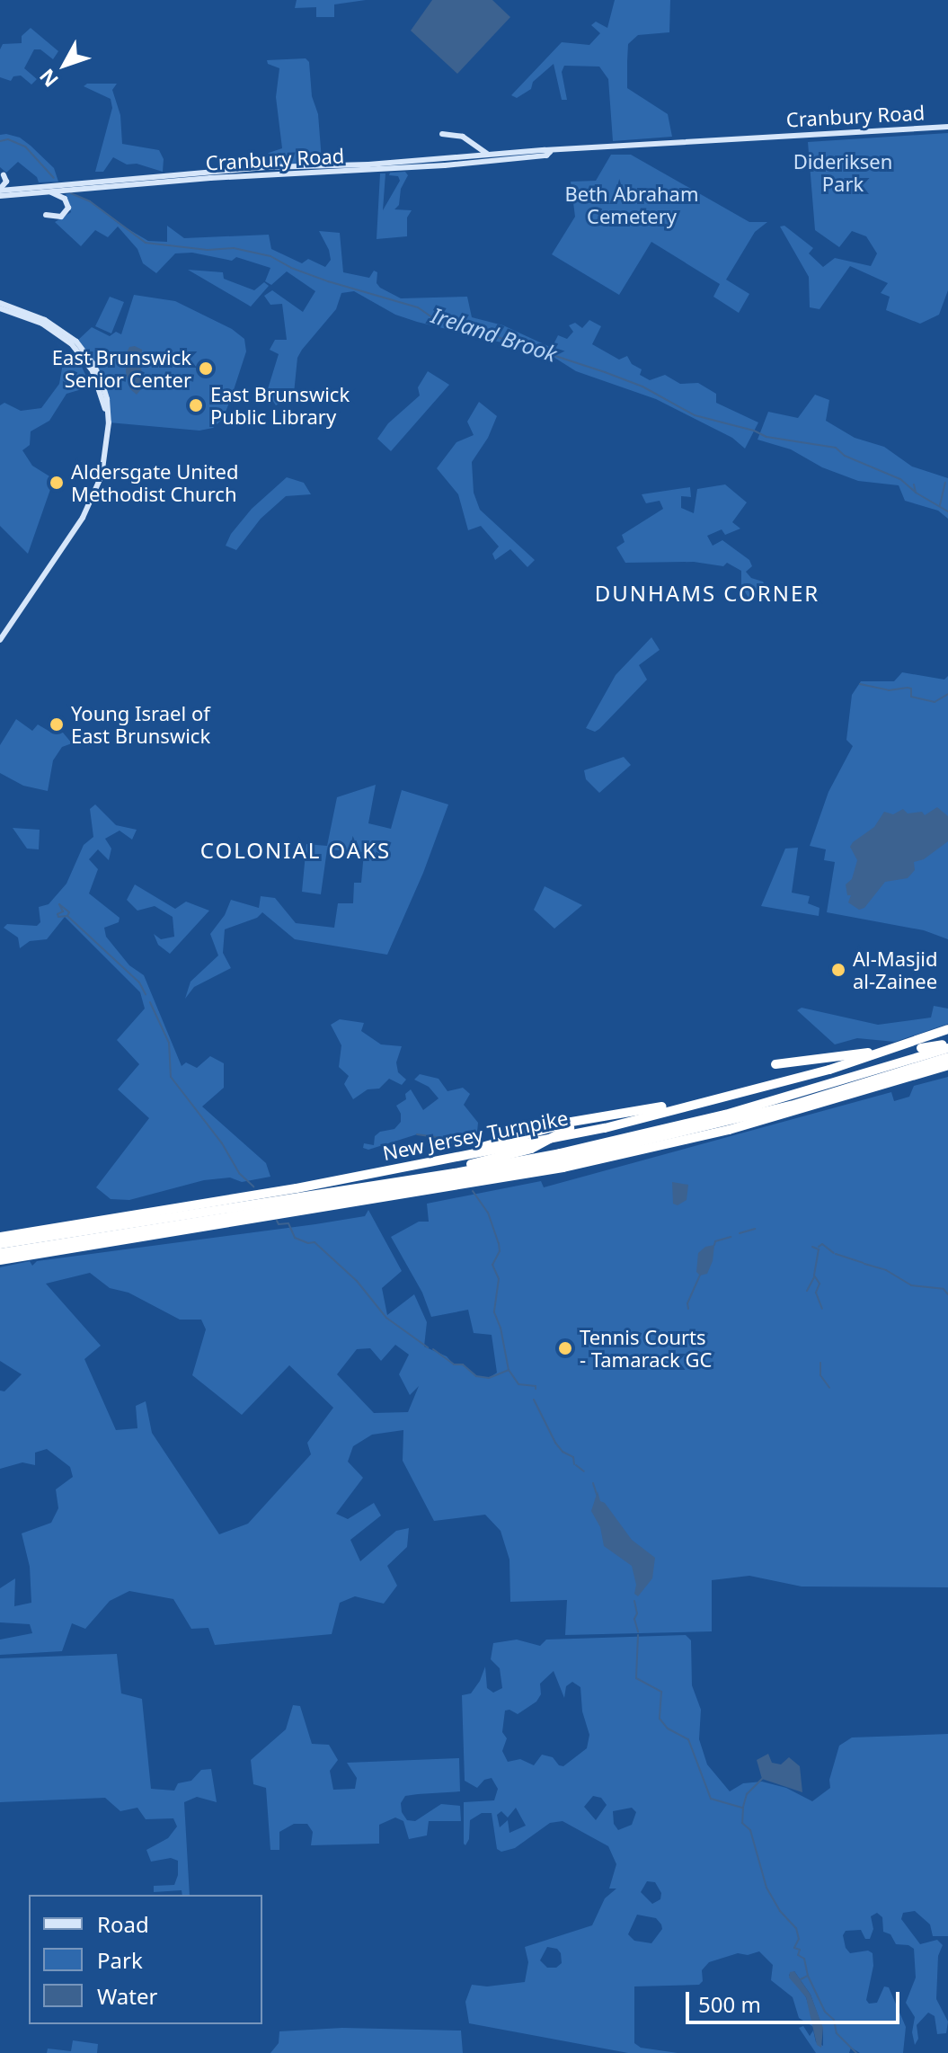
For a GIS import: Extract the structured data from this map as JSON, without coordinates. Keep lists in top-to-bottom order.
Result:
{
  "streets": {
    "highway": ["New Jersey Turnpike"],
    "main road": ["Cranbury Road"]
  },
  "districts": ["DUNHAMS CORNER", "COLONIAL OAKS"],
  "water": ["Ireland Brook"],
  "parks": ["Dideriksen Park", "Beth Abraham Cemetery"],
  "places": [
    "East Brunswick Senior Center",
    "East Brunswick Public Library",
    "Aldersgate United Methodist Church",
    "Young Israel of East Brunswick",
    "Al-Masjid al-Zainee",
    "Tennis Courts - Tamarack GC"
  ],
  "legend": ["Road", "Park", "Water"],
  "scale_bar": "500 m",
  "north": "bottom left"
}
